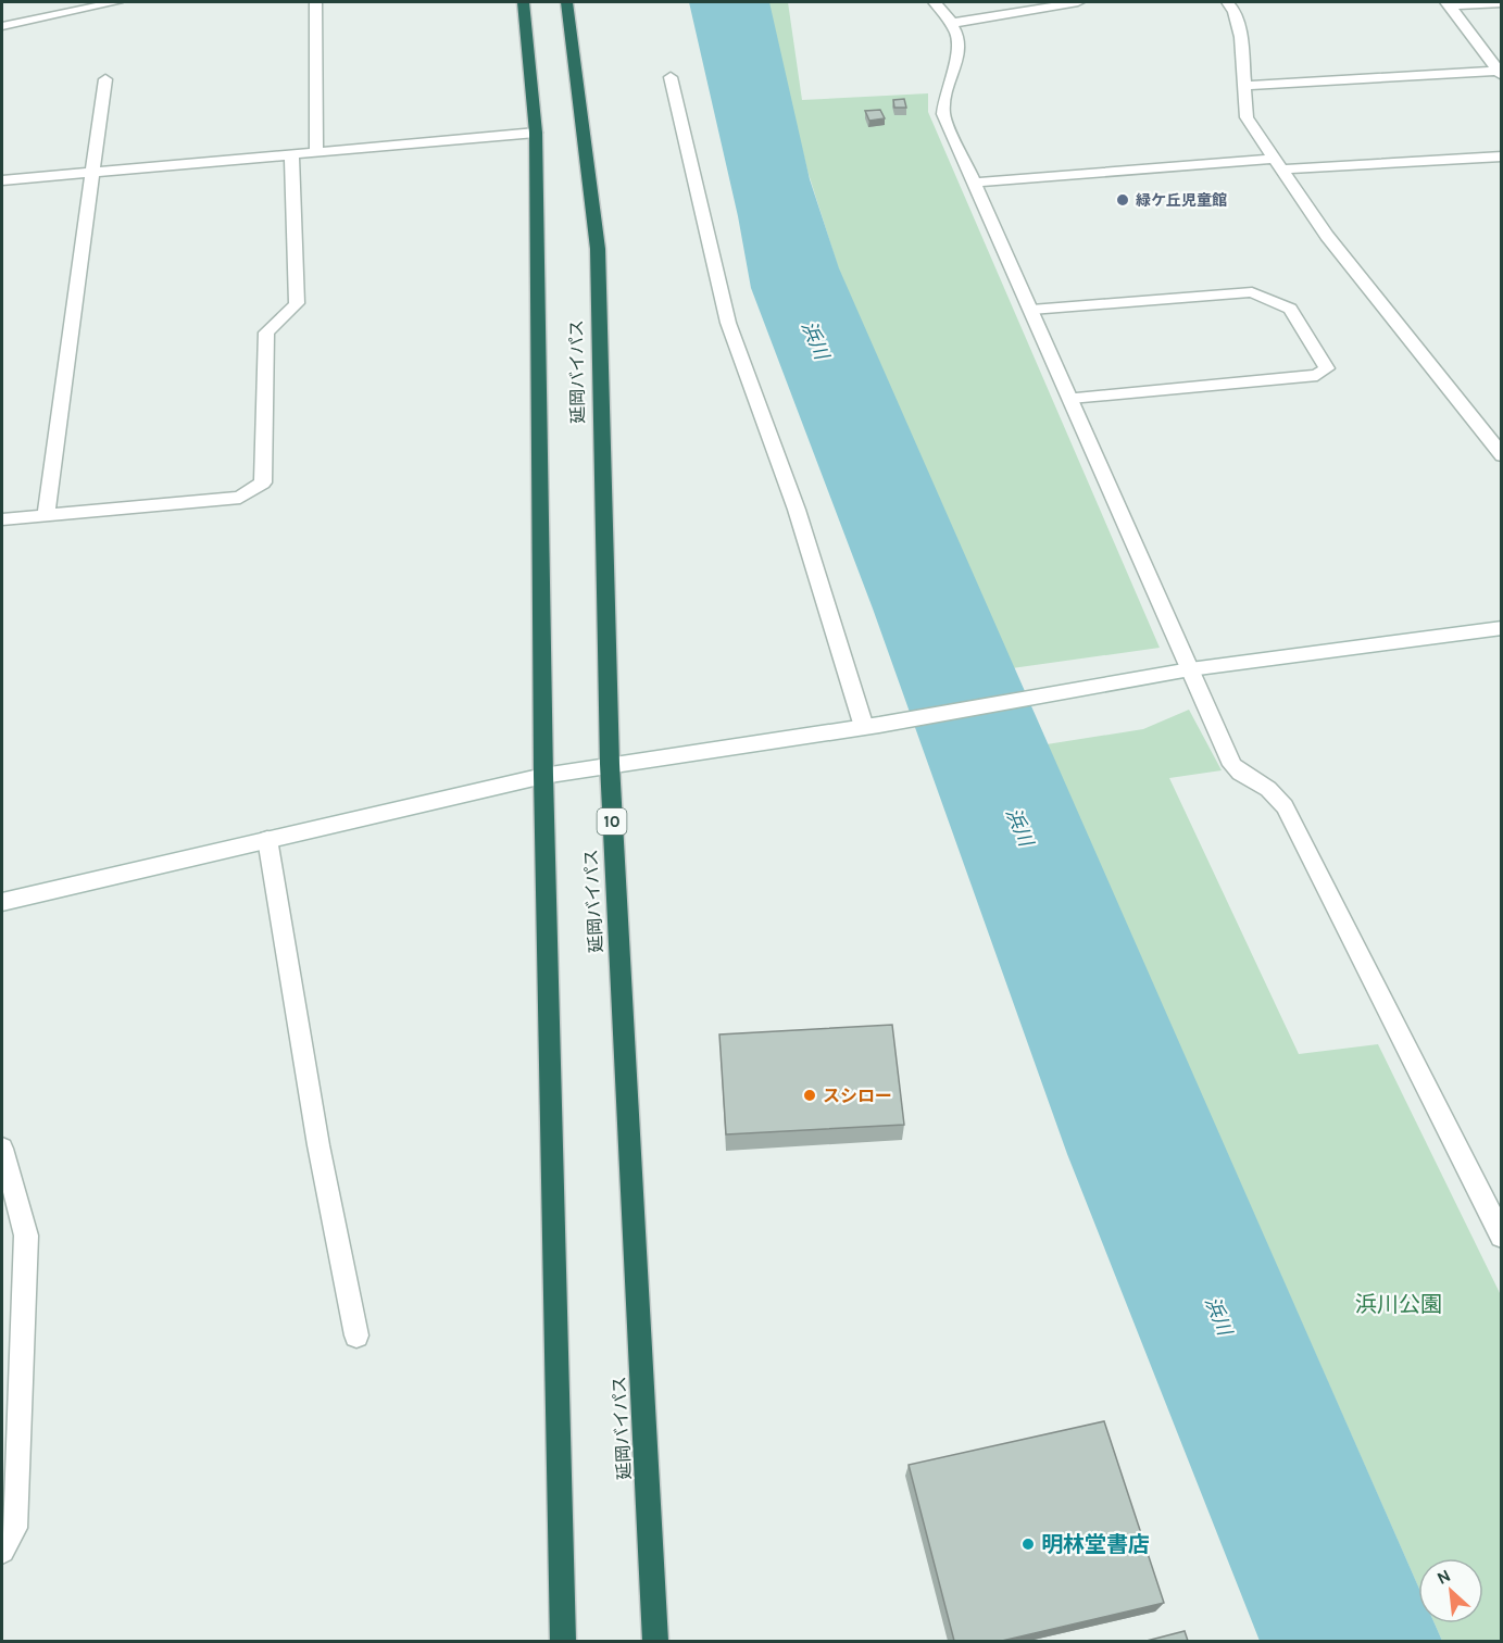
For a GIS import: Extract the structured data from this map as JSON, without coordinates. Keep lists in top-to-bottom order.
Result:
{
  "streets": {
    "highway": ["延岡バイパス", "10"]
  },
  "water": ["浜川"],
  "parks": ["浜川公園"],
  "places": ["緑ケ丘児童館", "スシロー", "明林堂書店"],
  "north": "top left"
}
